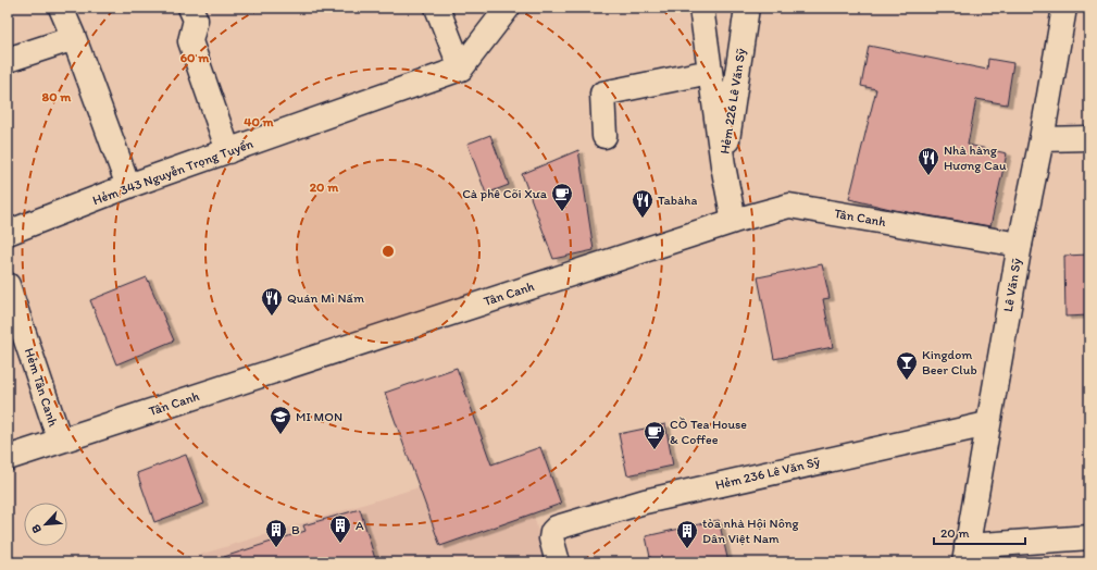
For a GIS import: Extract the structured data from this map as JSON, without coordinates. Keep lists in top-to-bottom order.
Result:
{
  "streets": {
    "street": [
      "Hẻm 226 Lê Văn Sỹ",
      "Hẻm 343 Nguyễn Trọng Tuyển",
      "Tân Canh",
      "Lê Văn Sỹ",
      "Hẻm Tân Canh",
      "Hẻm 236 Lê Văn Sỹ"
    ]
  },
  "crossings": [
    ["Tân Canh", "Lê Văn Sỹ"],
    ["Tân Canh", "Hẻm Tân Canh"],
    ["Lê Văn Sỹ", "Hẻm 236 Lê Văn Sỹ"]
  ],
  "places": {
    "restaurant": ["Nhà hàng Hương Cau", "Tabàha", "Quán Mì Nấm"],
    "cafe": ["Cà phê Cõi Xưa", "CỒ Tea House & Coffee"],
    "bar": ["Kingdom Beer Club"],
    "school or university": ["MI MON"],
    "building": ["A", "B", "tòa nhà Hội Nông Dân Việt Nam"]
  },
  "scale_bar": "20 m",
  "north": "bottom left",
  "rings": [
    "60 m",
    "80 m",
    "40 m",
    "20 m"
  ]
}
